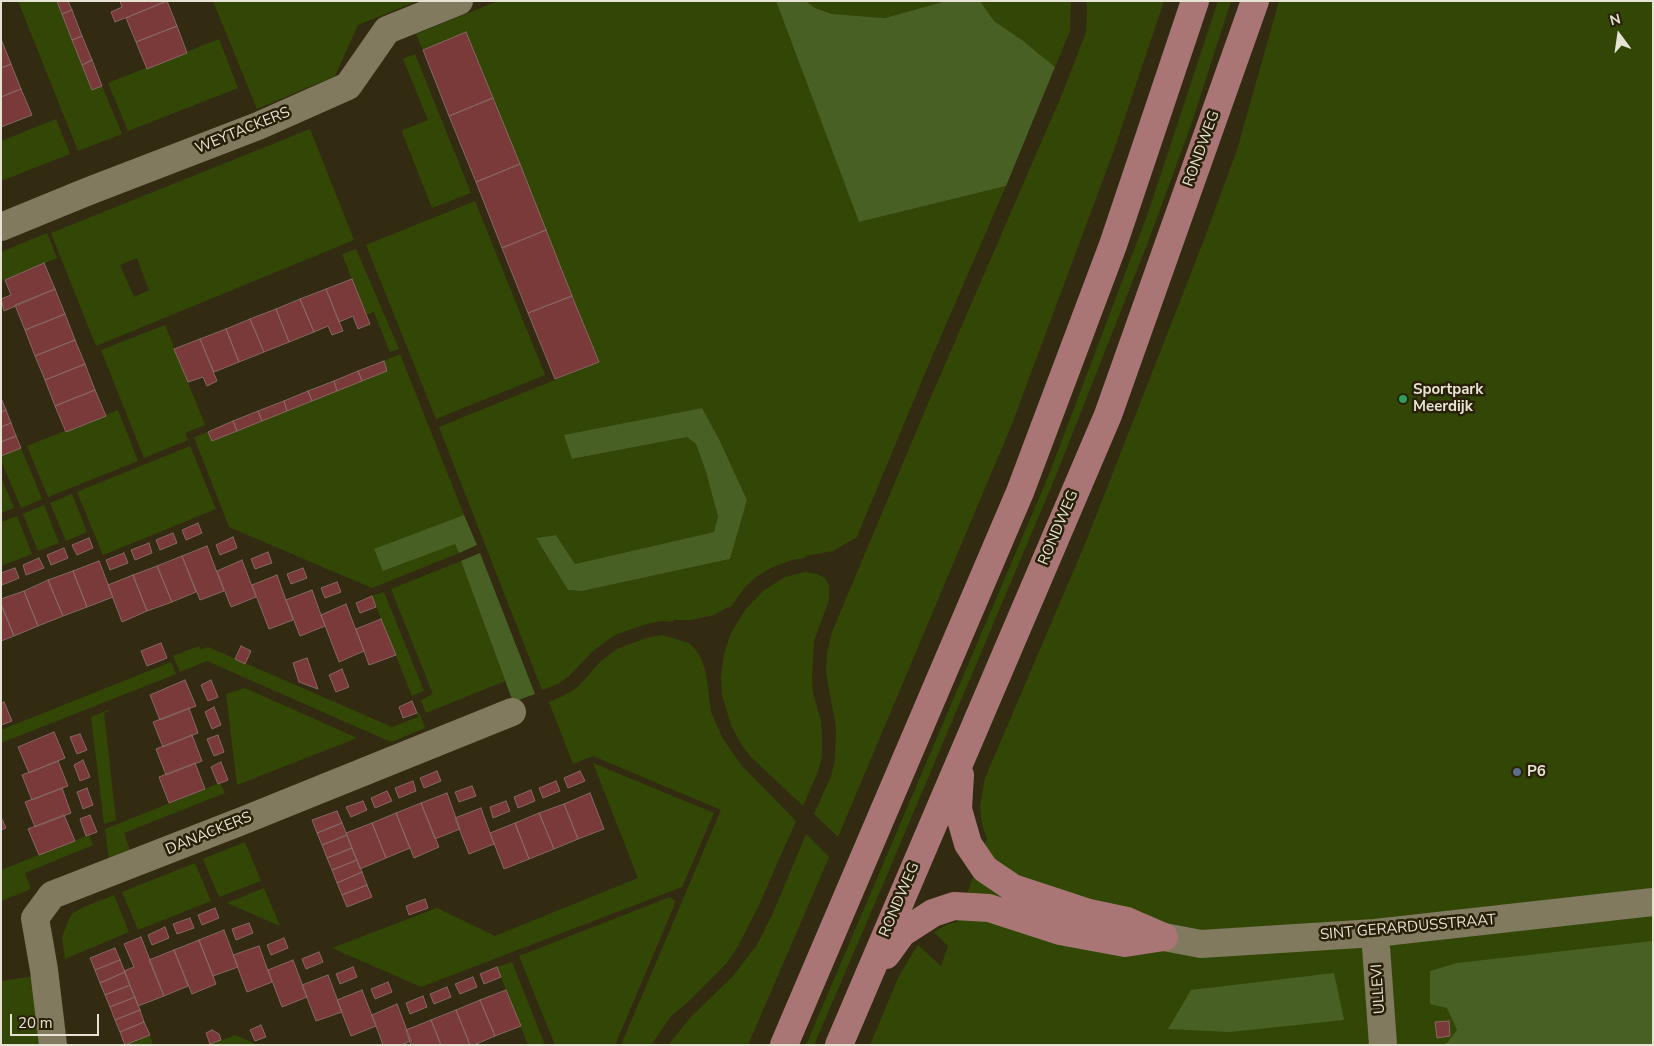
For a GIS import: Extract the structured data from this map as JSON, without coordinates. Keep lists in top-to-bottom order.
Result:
{
  "streets": {
    "main road": ["RONDWEG"],
    "street": [
      "WEYTACKERS",
      "DANACKERS",
      "SINT GERARDUSSTRAAT",
      "ULLEVI"
    ]
  },
  "crossings": [
    ["SINT GERARDUSSTRAAT", "ULLEVI"]
  ],
  "places": ["Sportpark Meerdijk", "P6"],
  "scale_bar": "20 m",
  "north": "top"
}
